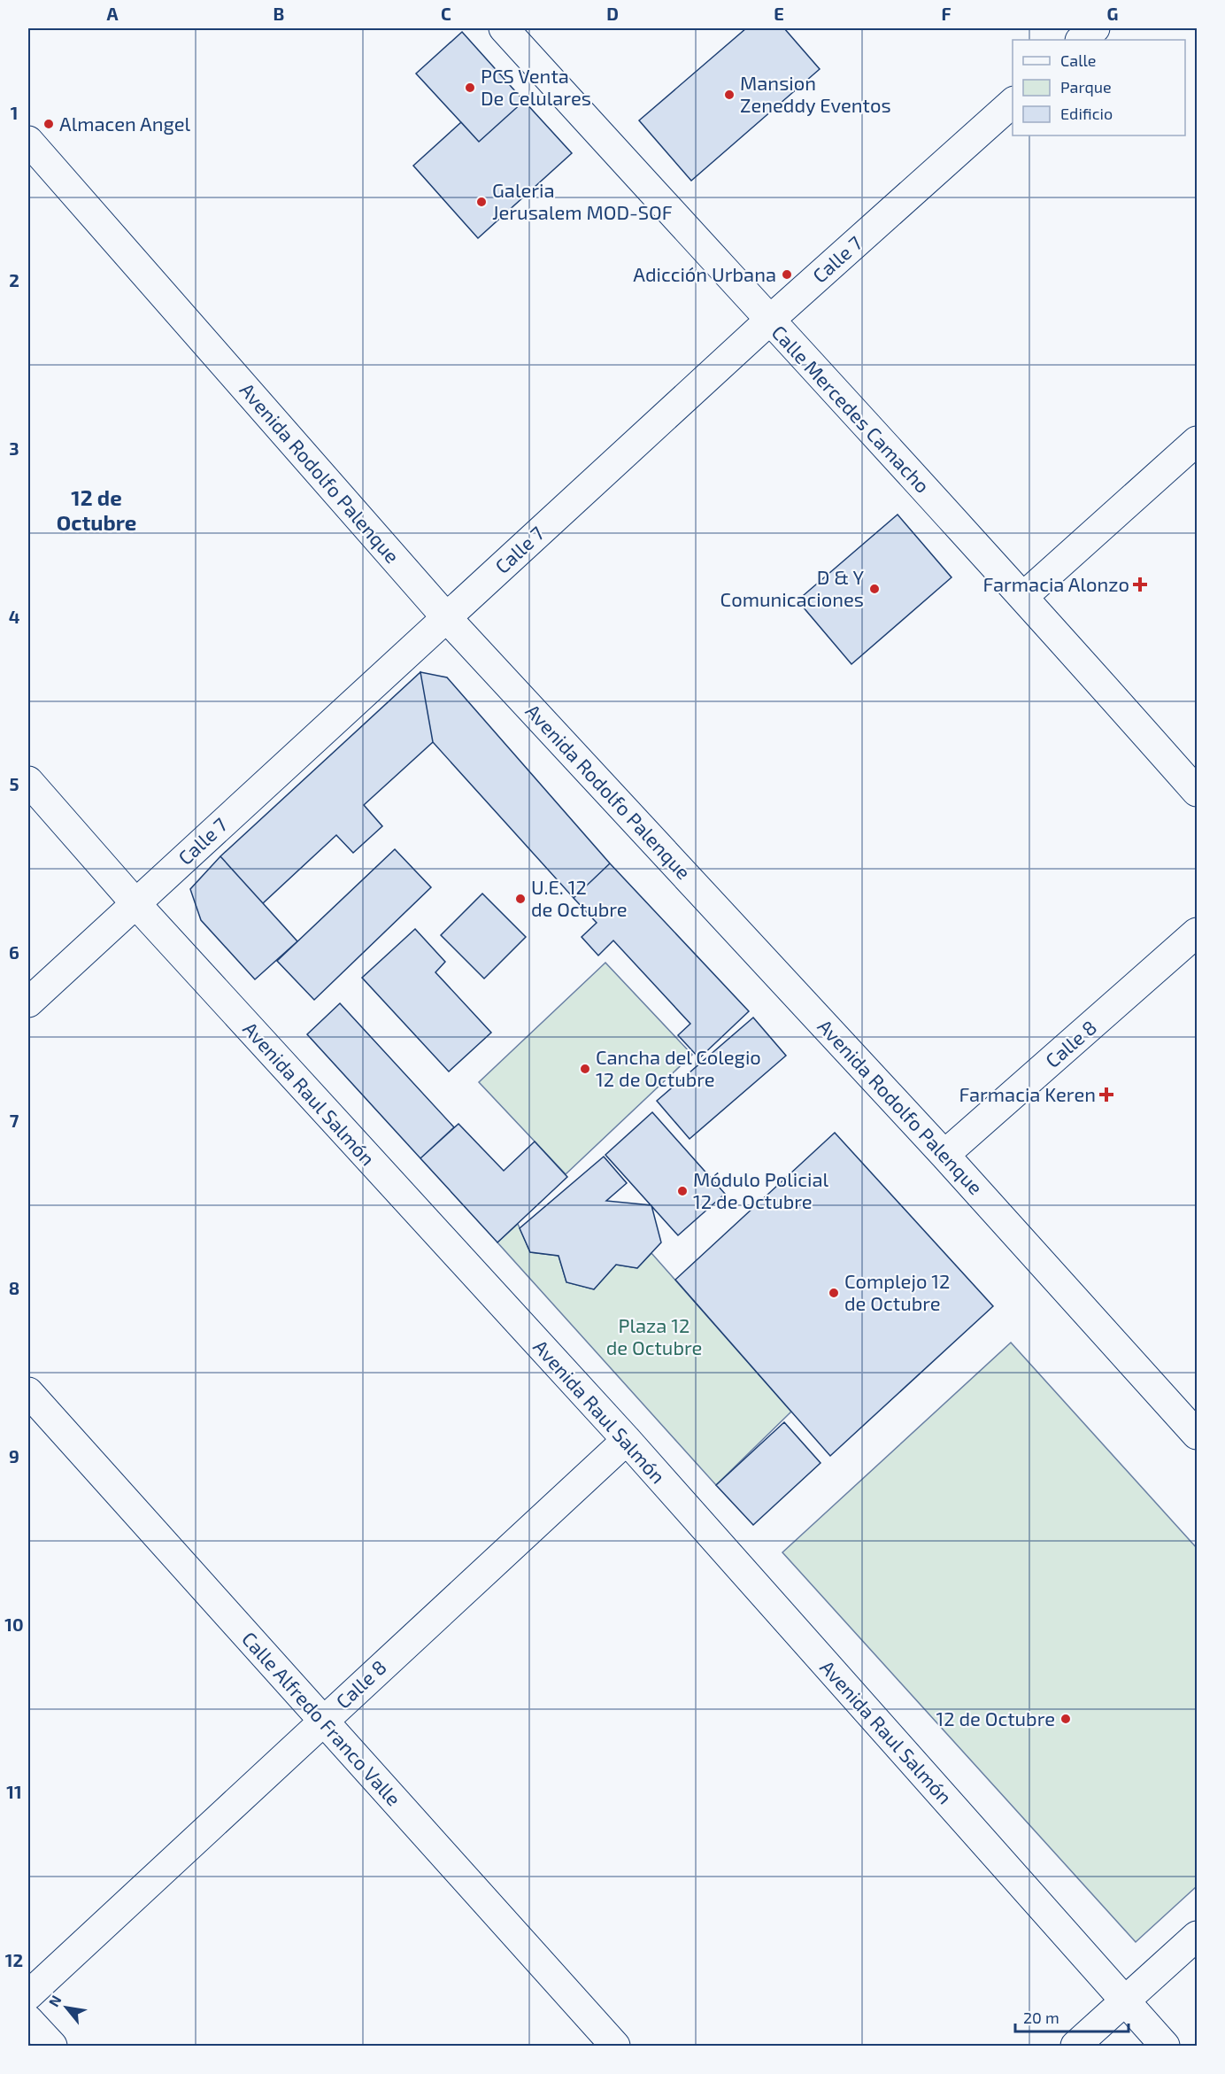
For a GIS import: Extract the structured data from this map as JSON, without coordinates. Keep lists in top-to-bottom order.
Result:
{
  "streets": {
    "street": [
      "Calle 7",
      "Calle Mercedes Camacho",
      "Avenida Rodolfo Palenque",
      "Calle 8",
      "Avenida Raul Salmón",
      "Calle Alfredo Franco Valle"
    ]
  },
  "crossings": [
    ["Calle 7", "Calle Mercedes Camacho"],
    ["Calle 7", "Avenida Rodolfo Palenque"],
    ["Calle 7", "Avenida Raul Salmón"],
    ["Avenida Rodolfo Palenque", "Calle 8"],
    ["Calle 8", "Avenida Raul Salmón"],
    ["Calle 8", "Calle Alfredo Franco Valle"]
  ],
  "districts": ["12 de Octubre"],
  "parks": ["Plaza 12 de Octubre"],
  "places": {
    "other": [
      "PCS Venta De Celulares",
      "Mansion Zeneddy Eventos",
      "Almacen Angel",
      "Galeria Jerusalem MOD-SOF",
      "Adicción Urbana",
      "D & Y Comunicaciones",
      "U.E. 12 de Octubre",
      "Cancha del Colegio 12 de Octubre",
      "Módulo Policial 12 de Octubre",
      "Complejo 12 de Octubre",
      "12 de Octubre"
    ],
    "health": ["Farmacia Alonzo", "Farmacia Keren"]
  },
  "legend": ["Calle", "Parque", "Edificio"],
  "scale_bar": "20 m",
  "north": "top left",
  "grid": {
    "columns": [
      "A",
      "B",
      "C",
      "D",
      "E",
      "F",
      "G"
    ],
    "rows": [
      "1",
      "2",
      "3",
      "4",
      "5",
      "6",
      "7",
      "8",
      "9",
      "10",
      "11",
      "12"
    ]
  }
}
